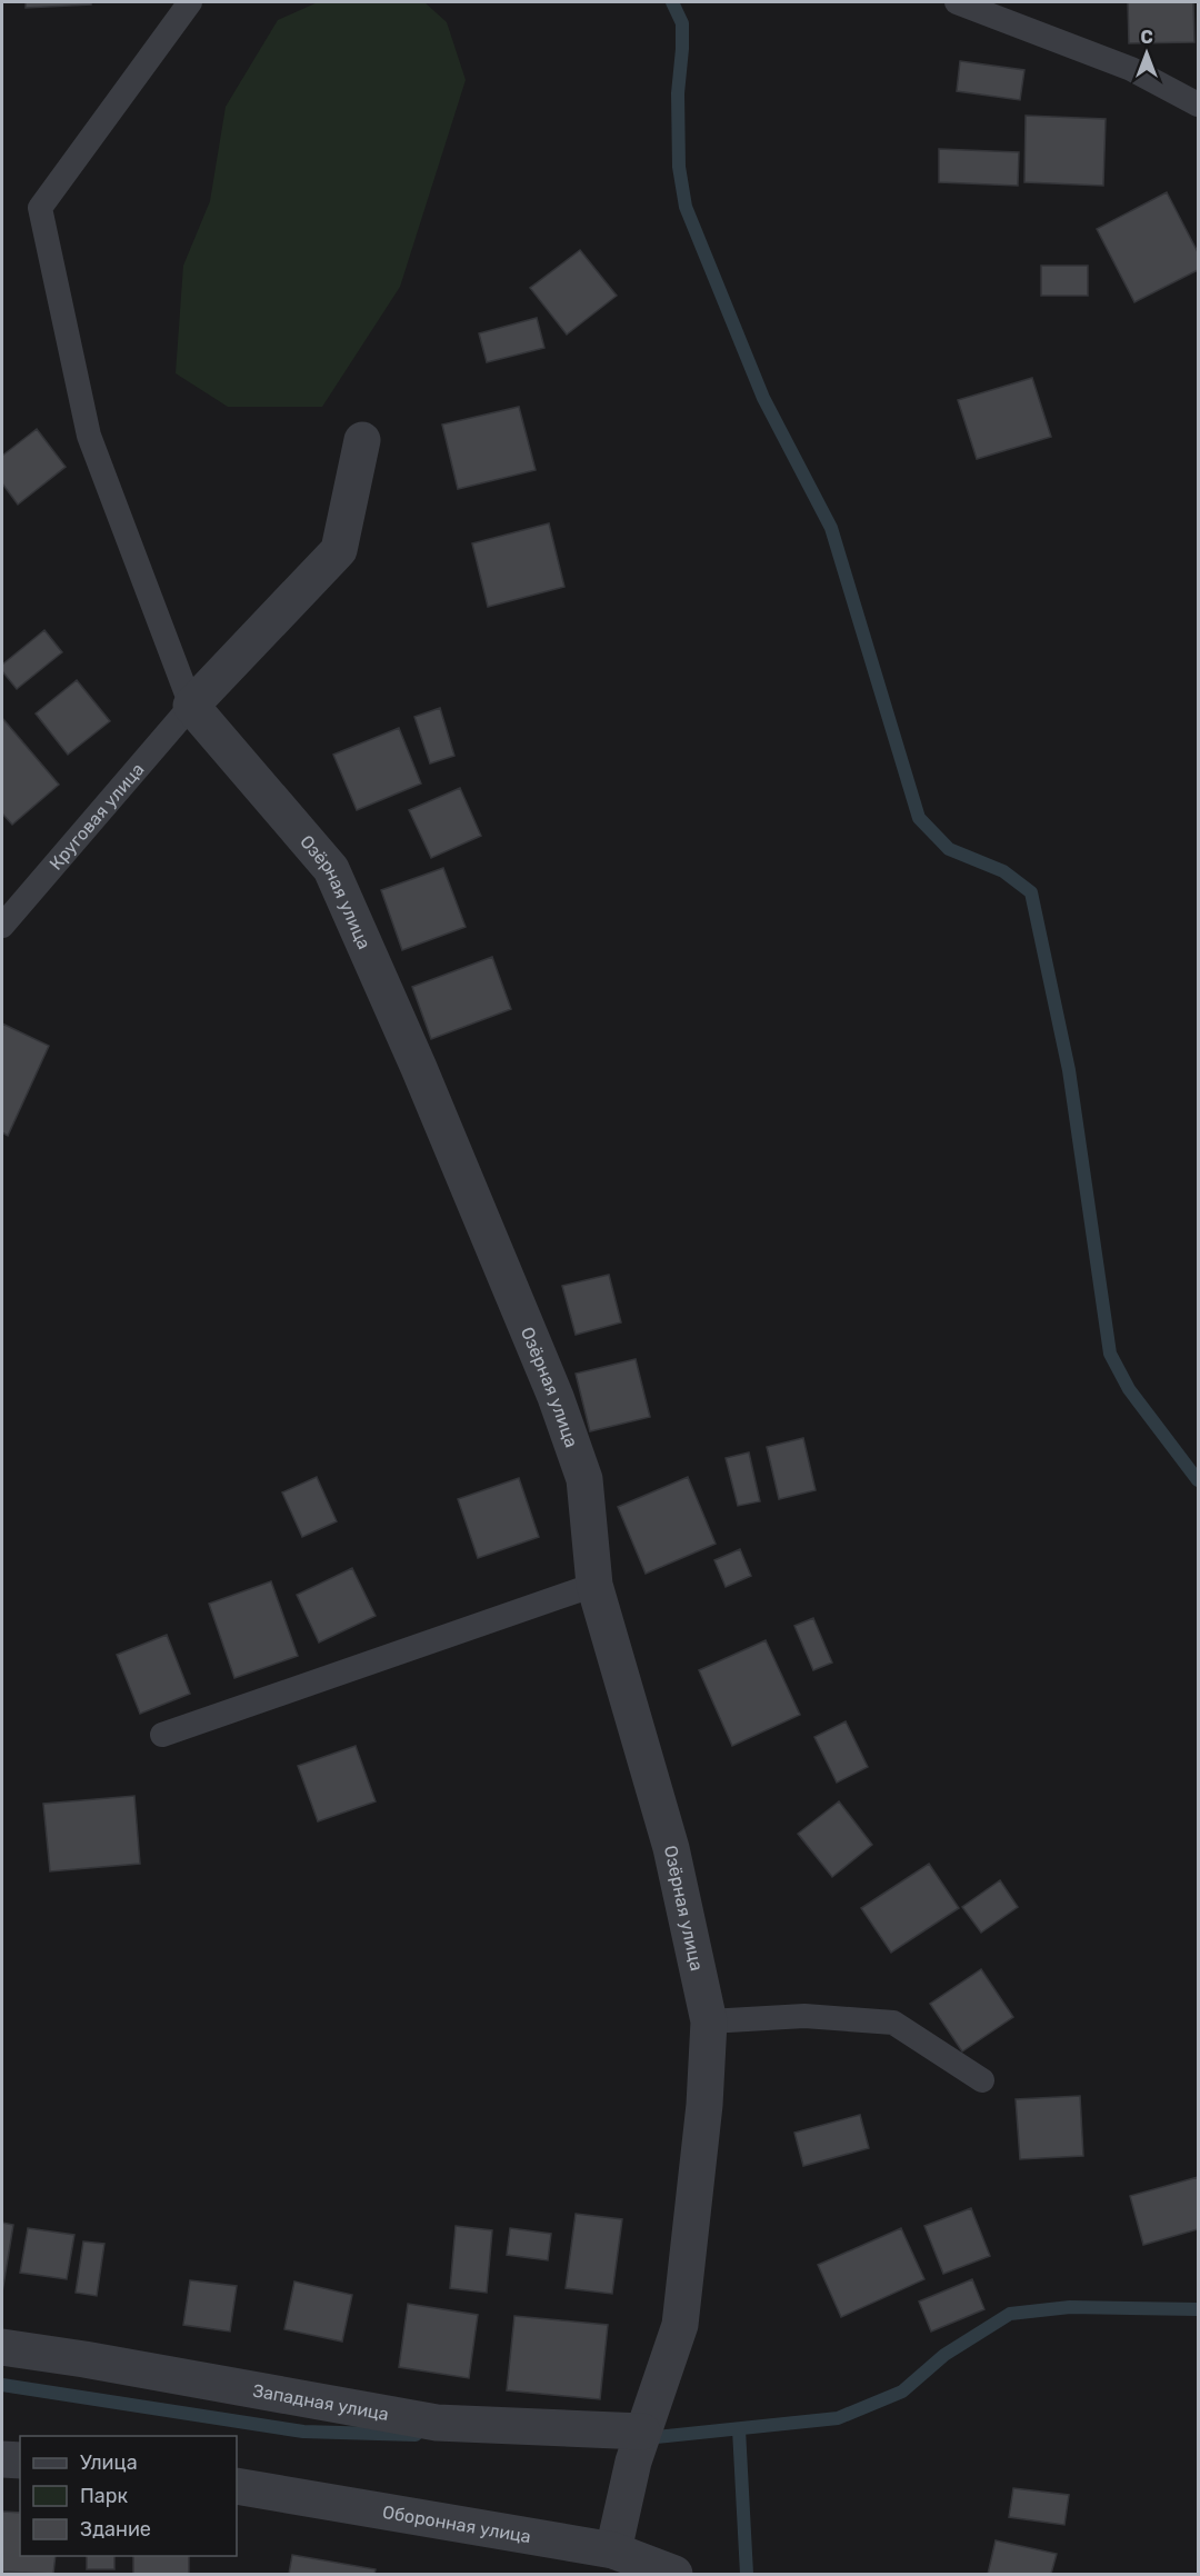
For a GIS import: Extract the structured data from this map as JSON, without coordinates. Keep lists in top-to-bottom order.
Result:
{
  "streets": {
    "street": ["Озёрная улица", "Западная улица", "Оборонная улица"],
    "lane": ["Круговая улица"]
  },
  "crossings": [
    ["Круговая улица", "Озёрная улица"],
    ["Озёрная улица", "Западная улица"],
    ["Озёрная улица", "Оборонная улица"]
  ],
  "legend": ["Улица", "Парк", "Здание"],
  "north": "top"
}
